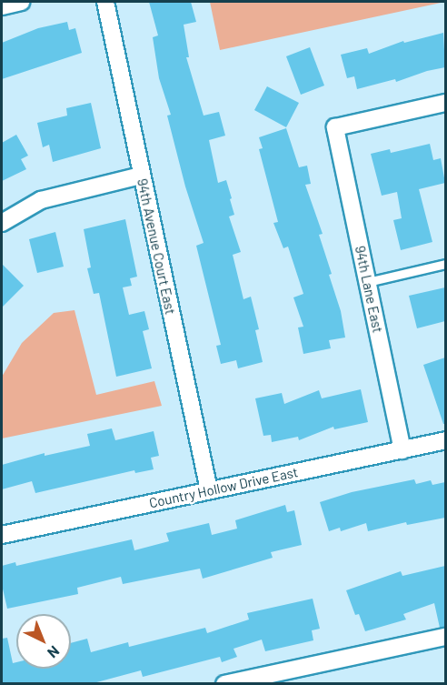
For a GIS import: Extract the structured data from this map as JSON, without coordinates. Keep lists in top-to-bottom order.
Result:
{
  "streets": {
    "street": ["94th Avenue Court East", "94th Lane East", "Country Hollow Drive East"]
  },
  "crossings": [
    ["94th Avenue Court East", "Country Hollow Drive East"],
    ["94th Lane East", "Country Hollow Drive East"]
  ],
  "north": "bottom right"
}
